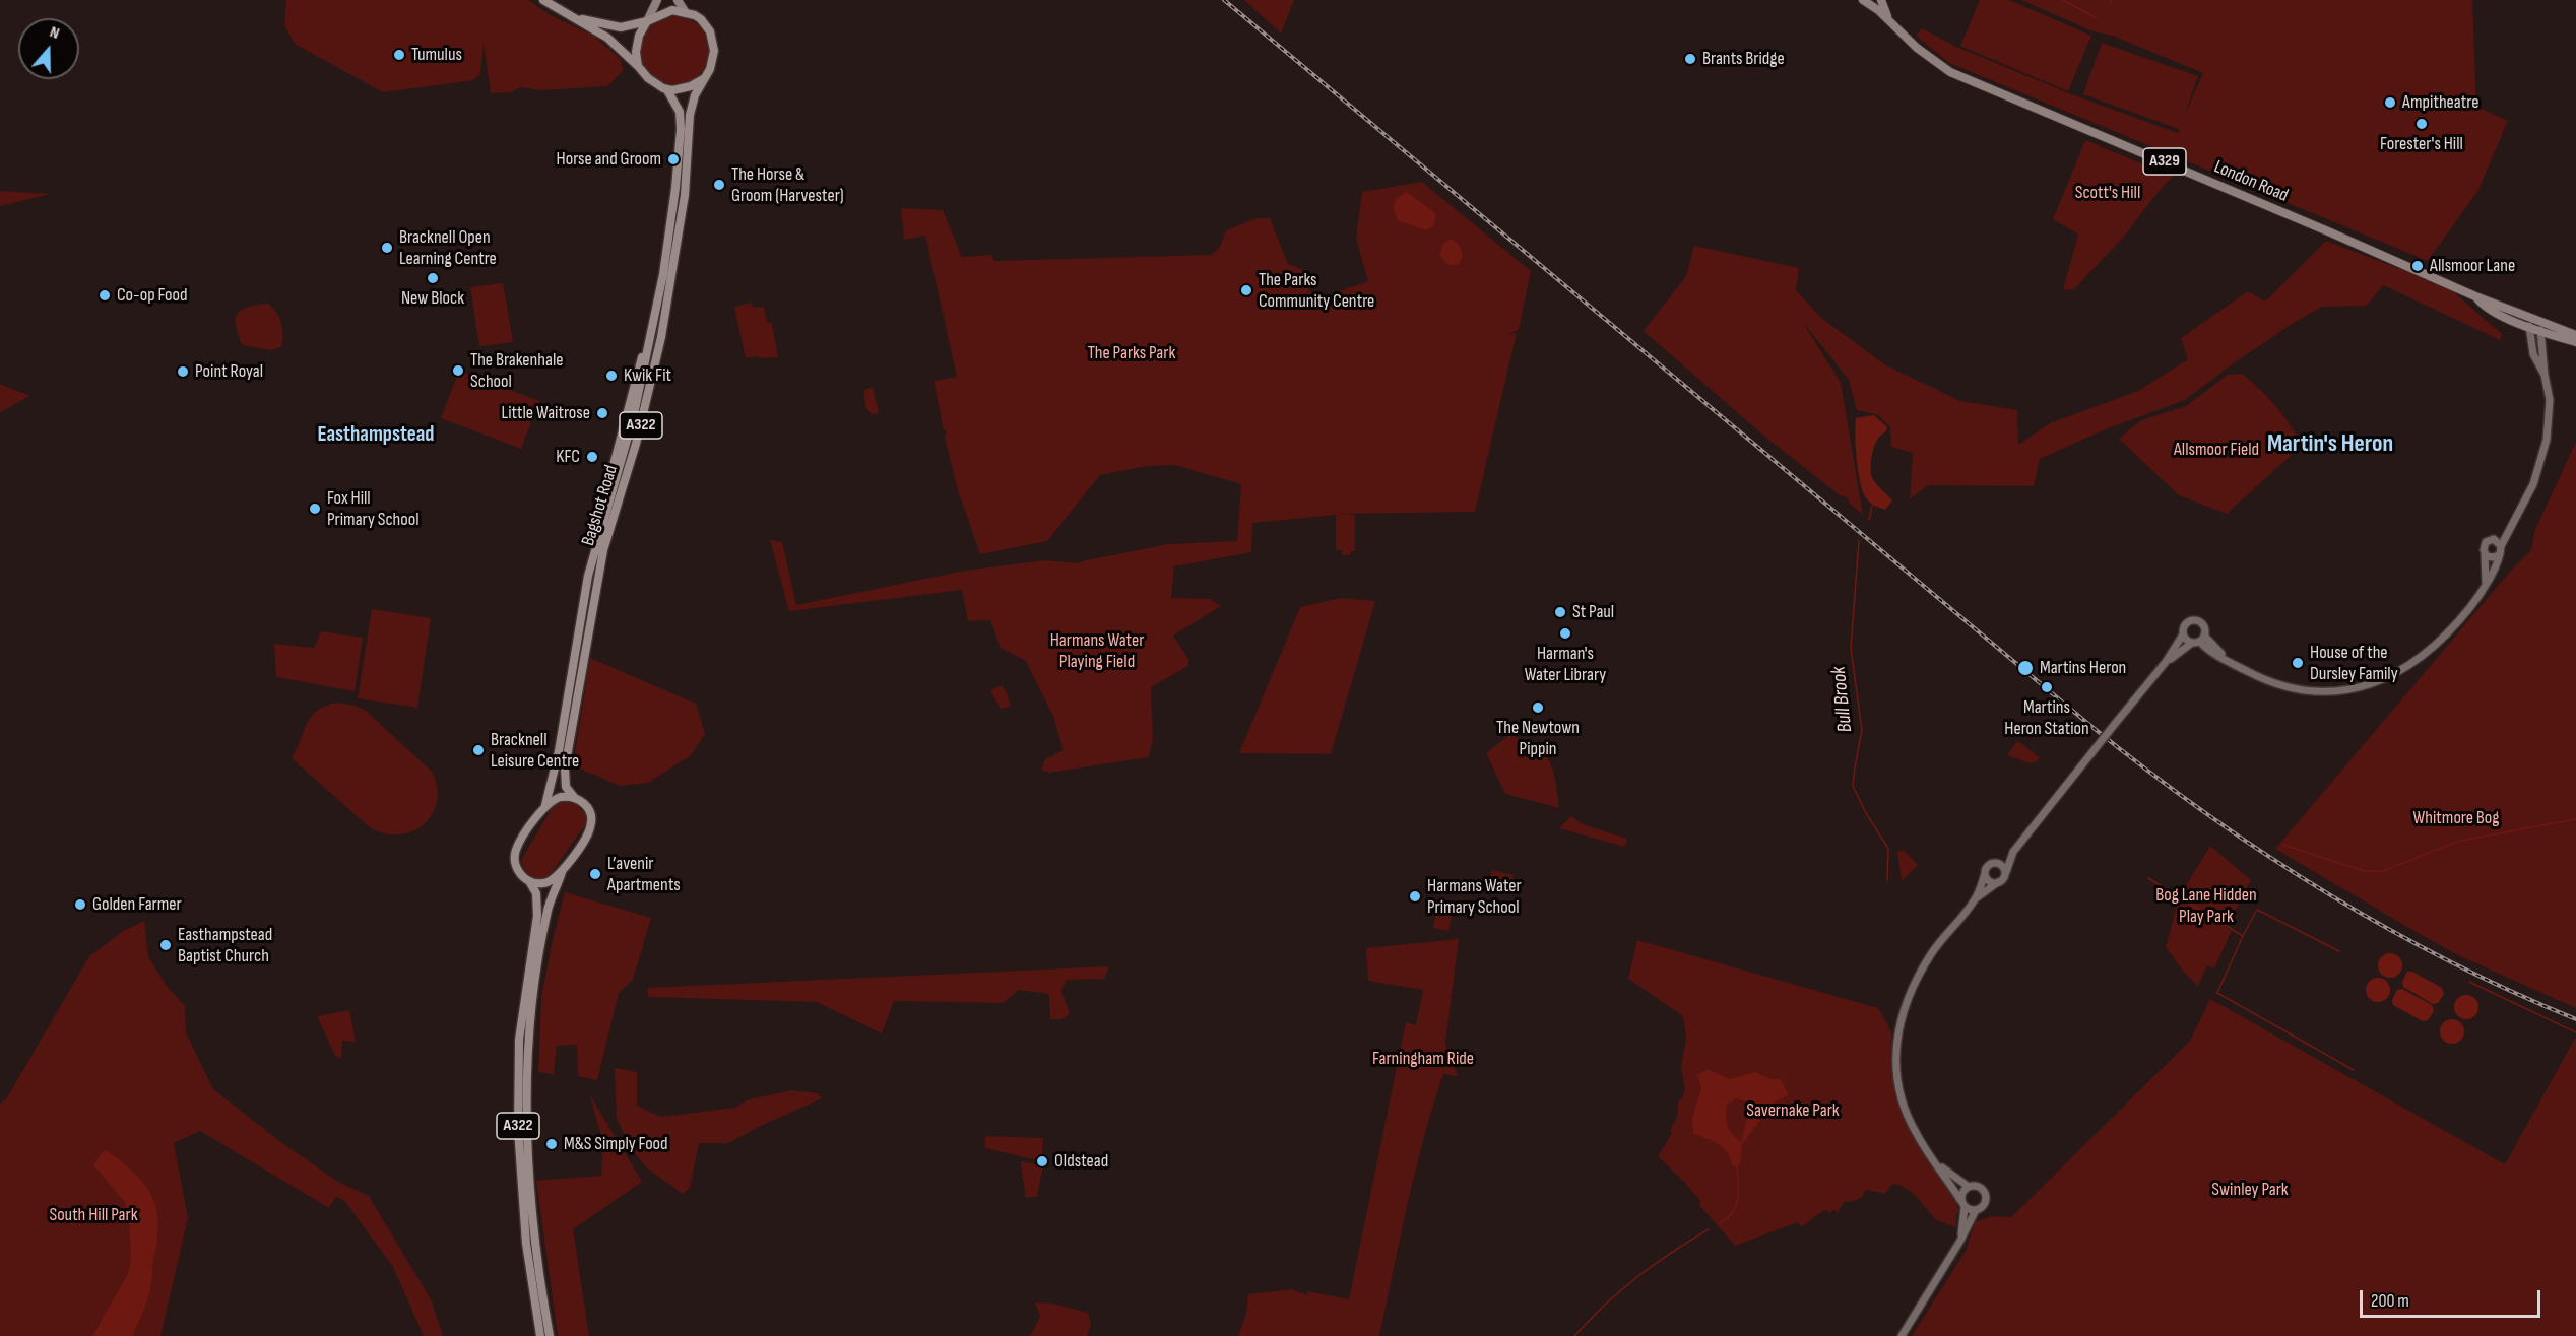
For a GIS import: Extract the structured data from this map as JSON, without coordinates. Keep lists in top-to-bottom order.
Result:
{
  "streets": {
    "highway": ["A322", "Bagshot Road"],
    "main road": ["A329", "London Road"]
  },
  "crossings": [
    ["A322", "Bagshot Road"]
  ],
  "districts": ["Easthampstead", "Martin's Heron"],
  "water": ["Bull Brook"],
  "parks": [
    "Scott's Hill",
    "The Parks Park",
    "Allsmoor Field",
    "Harmans Water Playing Field",
    "Whitmore Bog",
    "Bog Lane Hidden Play Park",
    "Farningham Ride",
    "Savernake Park",
    "Swinley Park",
    "South Hill Park"
  ],
  "places": [
    "Tumulus",
    "Brants Bridge",
    "Ampitheatre",
    "Forester's Hill",
    "Horse and Groom",
    "The Horse & Groom (Harvester)",
    "Bracknell Open Learning Centre",
    "Allsmoor Lane",
    "New Block",
    "The Parks Community Centre",
    "Co-op Food",
    "The Brakenhale School",
    "Point Royal",
    "Kwik Fit",
    "Little Waitrose",
    "KFC",
    "Fox Hill Primary School",
    "St Paul",
    "Harman's Water Library",
    "House of the Dursley Family",
    "Martins Heron",
    "Martins Heron Station",
    "The Newtown Pippin",
    "Bracknell Leisure Centre",
    "L’avenir Apartments",
    "Harmans Water Primary School",
    "Golden Farmer",
    "Easthampstead Baptist Church",
    "M&S Simply Food",
    "Oldstead"
  ],
  "scale_bar": "200 m",
  "north": "top"
}
